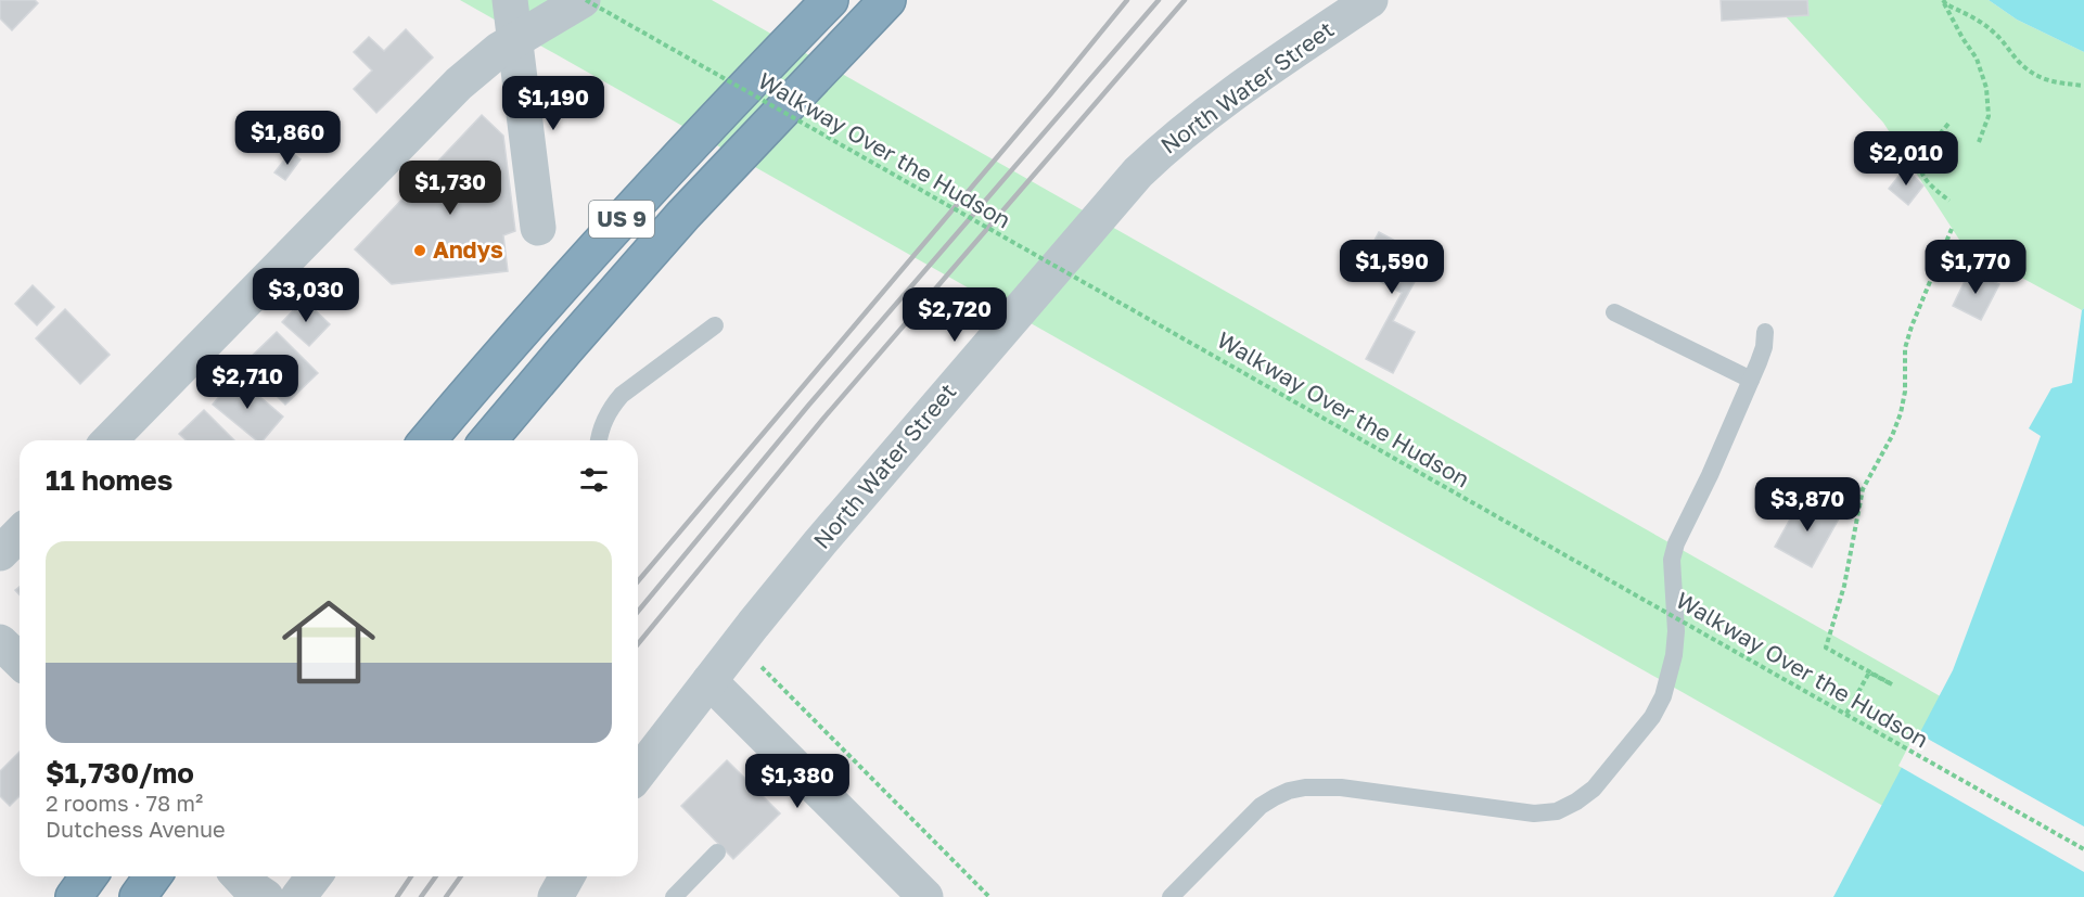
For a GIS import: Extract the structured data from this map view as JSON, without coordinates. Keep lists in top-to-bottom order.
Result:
{
  "streets": {
    "highway": ["US 9"],
    "street": ["North Water Street"],
    "path": ["Walkway Over the Hudson"]
  },
  "places": ["Andys"],
  "page": {
    "price": [
      "$1,190",
      "$1,860",
      "$2,010",
      "$1,730",
      "$1,590",
      "$1,770",
      "$3,030",
      "$2,720",
      "$2,710",
      "$3,870",
      "$1,380"
    ],
    "heading": "11 homes",
    "list": [
      {
        "name": "$1,730/mo",
        "note": "2 rooms · 78 m² · Dutchess Avenue"
      }
    ]
  }
}
